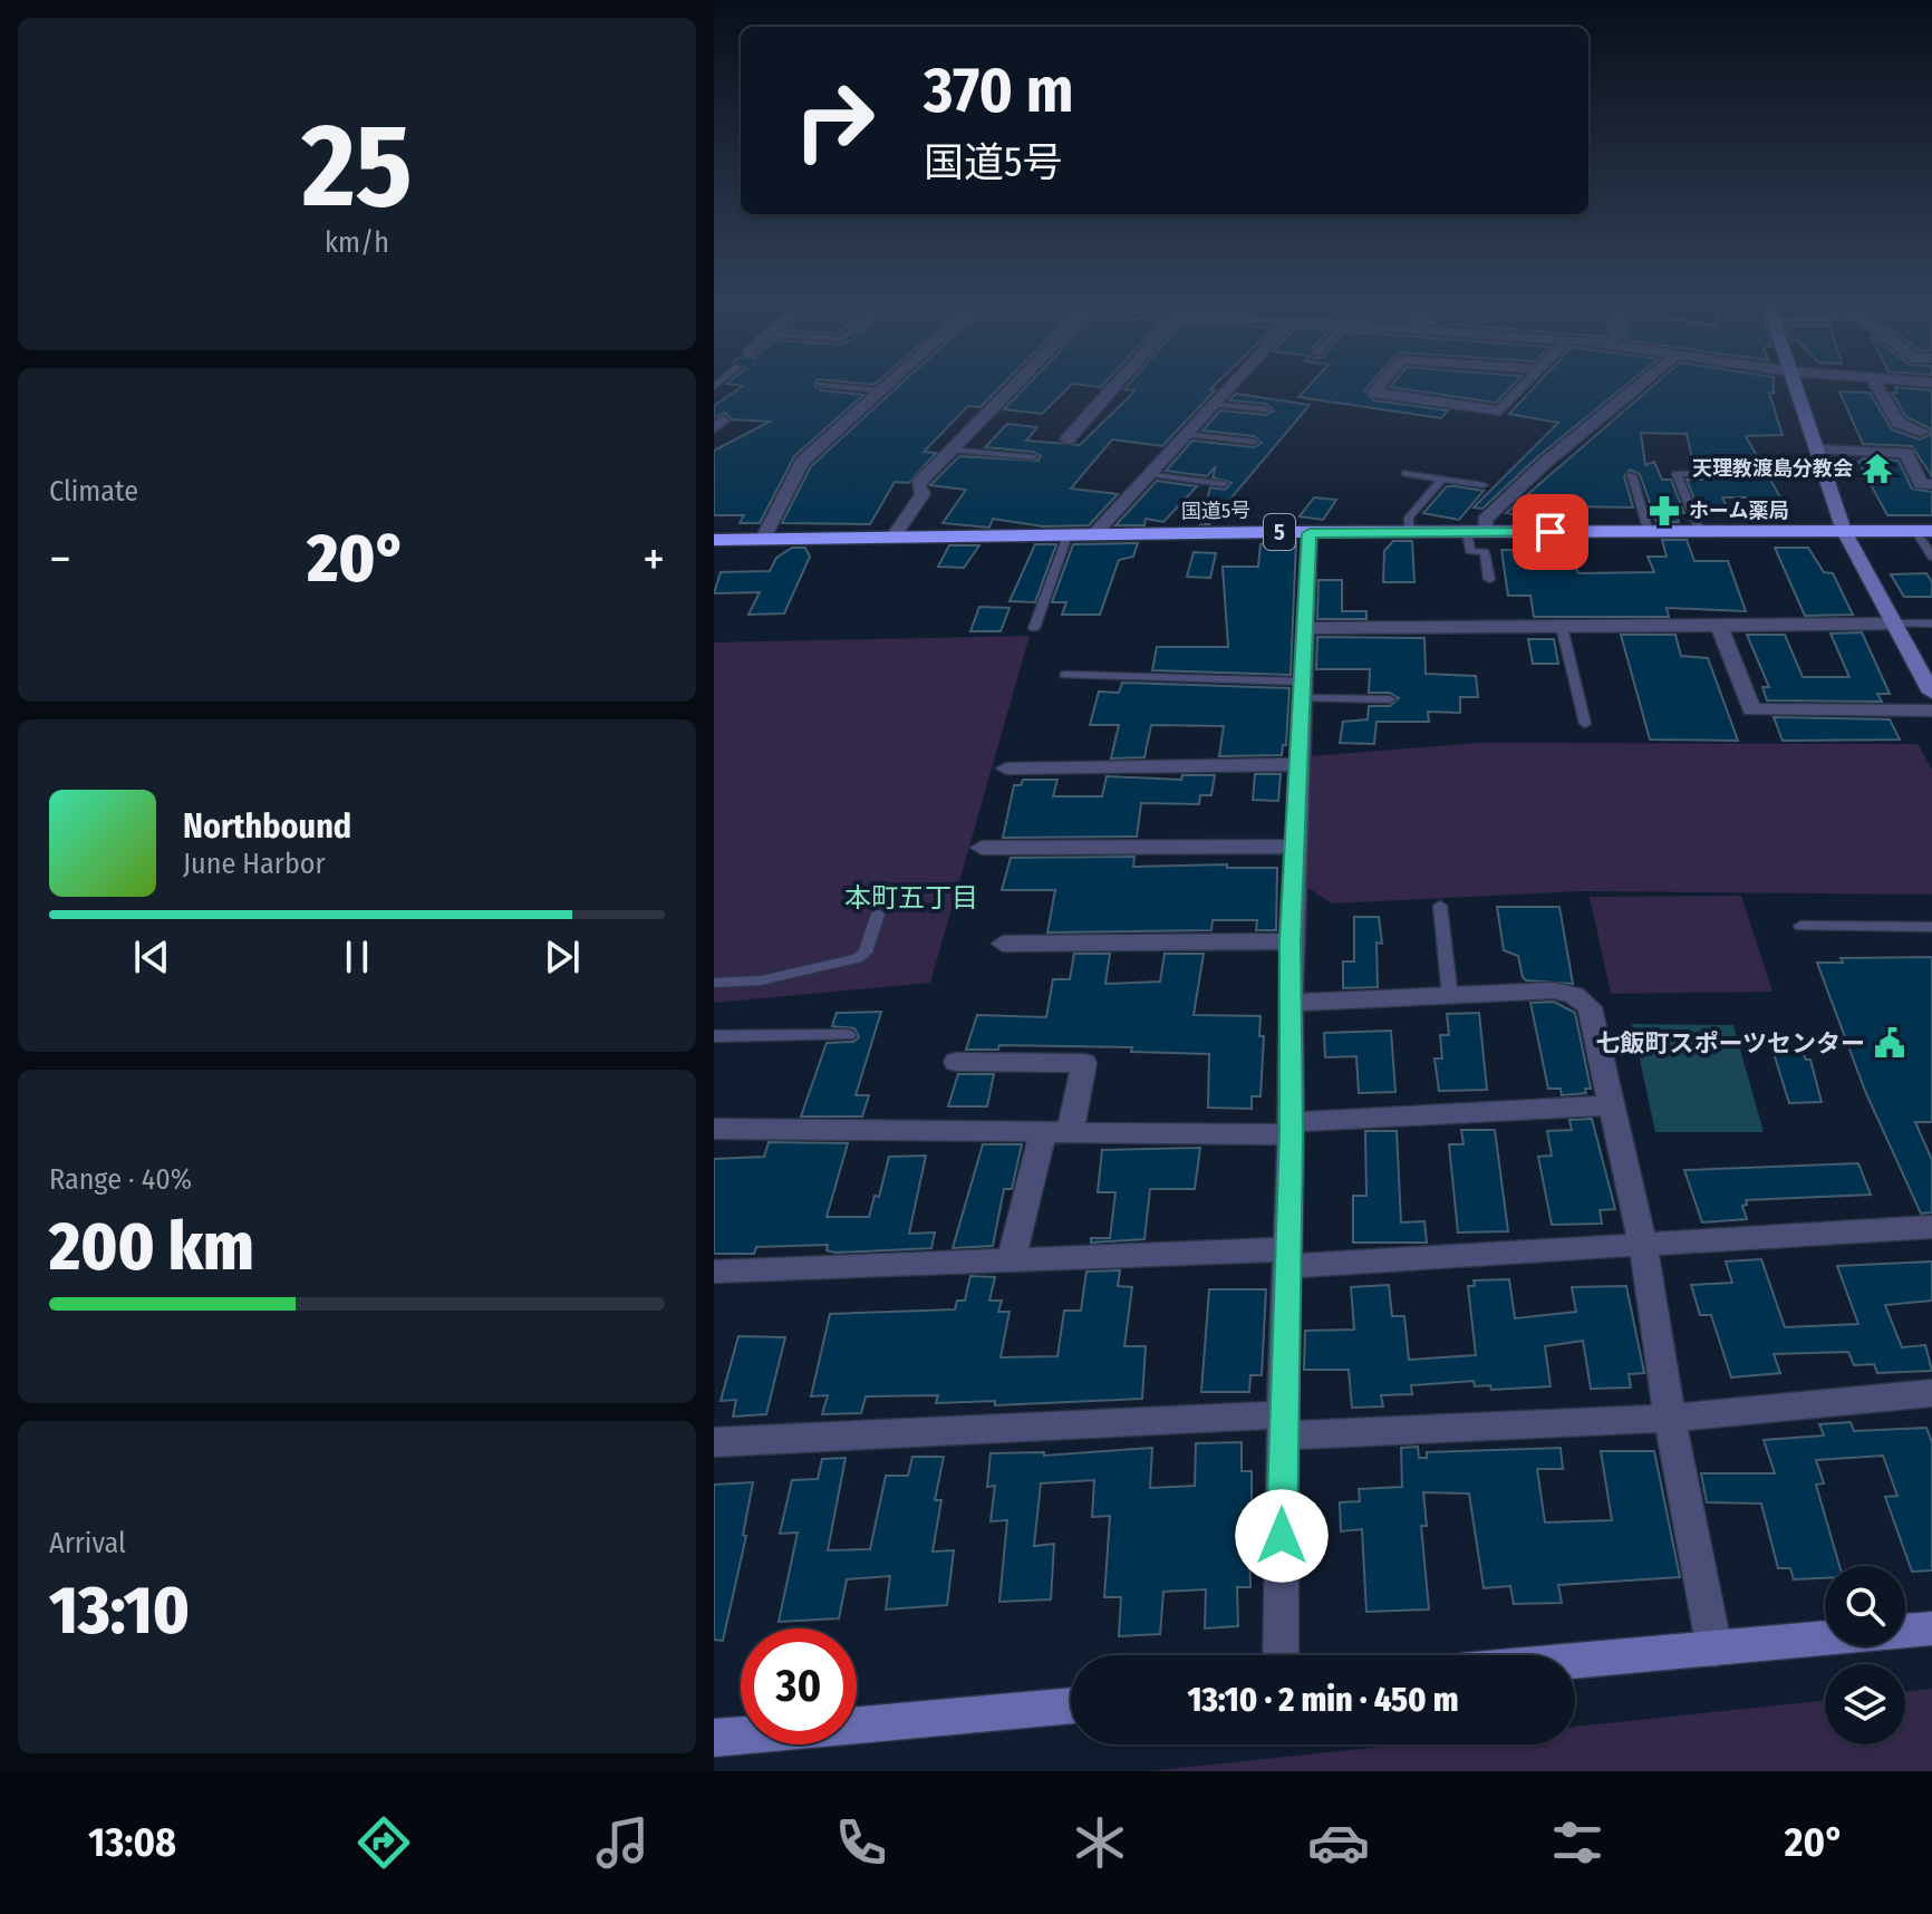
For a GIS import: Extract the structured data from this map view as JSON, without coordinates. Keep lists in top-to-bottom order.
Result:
{
  "streets": {
    "highway": ["国道5号", "5"]
  },
  "districts": ["本町五丁目"],
  "places": {
    "temple": ["天理教渡島分教会"],
    "pharmacy": ["ホーム薬局"],
    "public building": ["七飯町スポーツセンター"]
  },
  "page": {
    "tile": [
      ["25", "km/h"],
      "Climate",
      ["Range · 40%", "200 km"],
      ["Arrival", "13:10"]
    ],
    "turn": ["370 m", "国道5号"],
    "heat": ["−", "20°", "+"],
    "song": ["Northbound", "June Harbor"],
    "limit": "30",
    "trip": "13:10 · 2 min · 450 m",
    "tabs": ["13:08", "20°"]
  }
}
